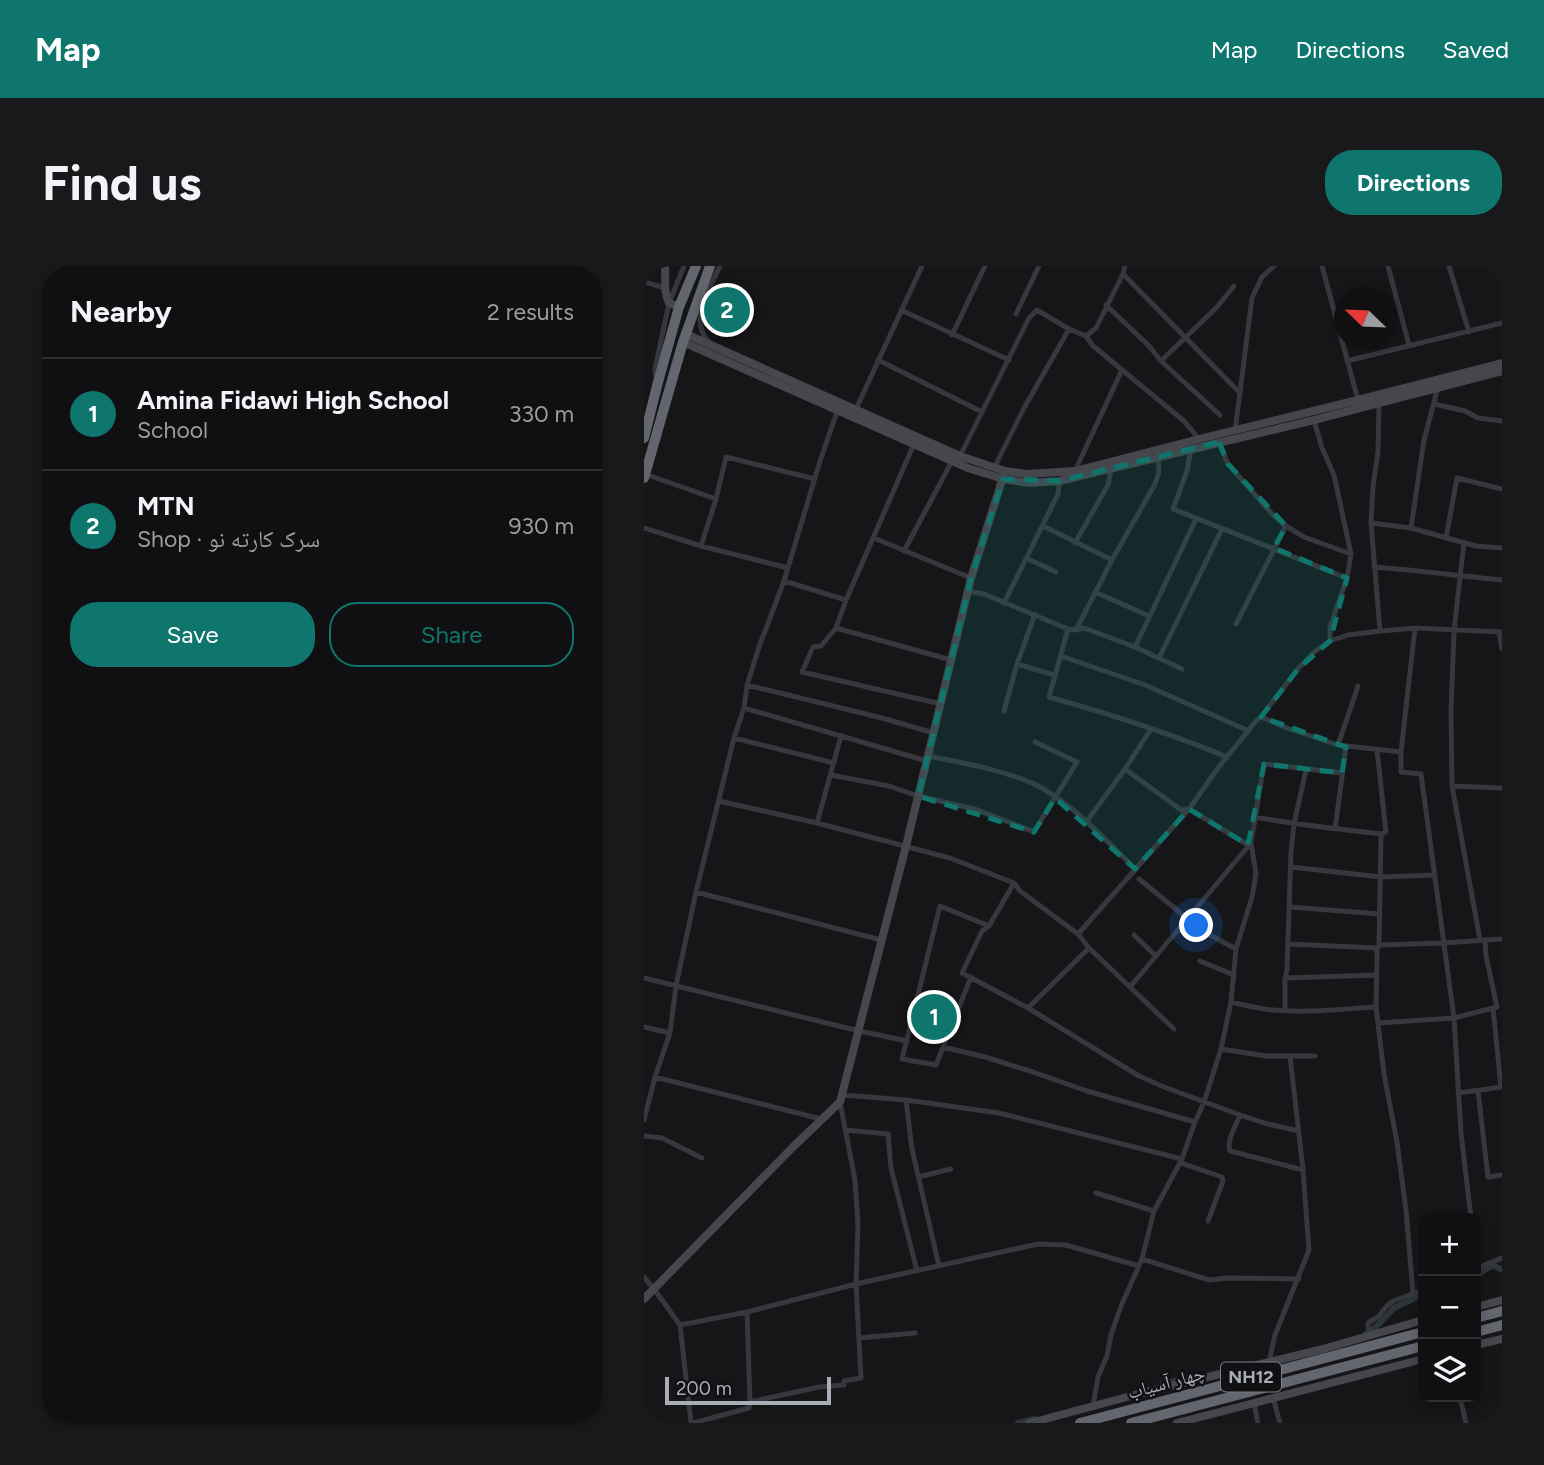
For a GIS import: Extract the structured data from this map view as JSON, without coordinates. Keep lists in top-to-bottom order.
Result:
{
  "streets": {
    "highway": ["NH12", "چهار آسیاب"]
  },
  "scale_bar": "200 m",
  "north": "top left",
  "page": {
    "header": "Map",
    "nav": ["Map", "Directions", "Saved"],
    "buttons": [
      "Directions",
      ["Save", "Share"]
    ],
    "title": "Find us",
    "heading": ["Nearby", "2 results"],
    "pins": ["2", "1"],
    "list": [
      {
        "mark": "1",
        "name": "Amina Fidawi High School",
        "note": "School",
        "value": "330 m"
      },
      {
        "mark": "2",
        "name": "MTN",
        "note": "Shop · سرک کارته نو",
        "value": "930 m"
      }
    ],
    "map_buttons": ["+", "−"],
    "scale": "200 m"
  }
}
